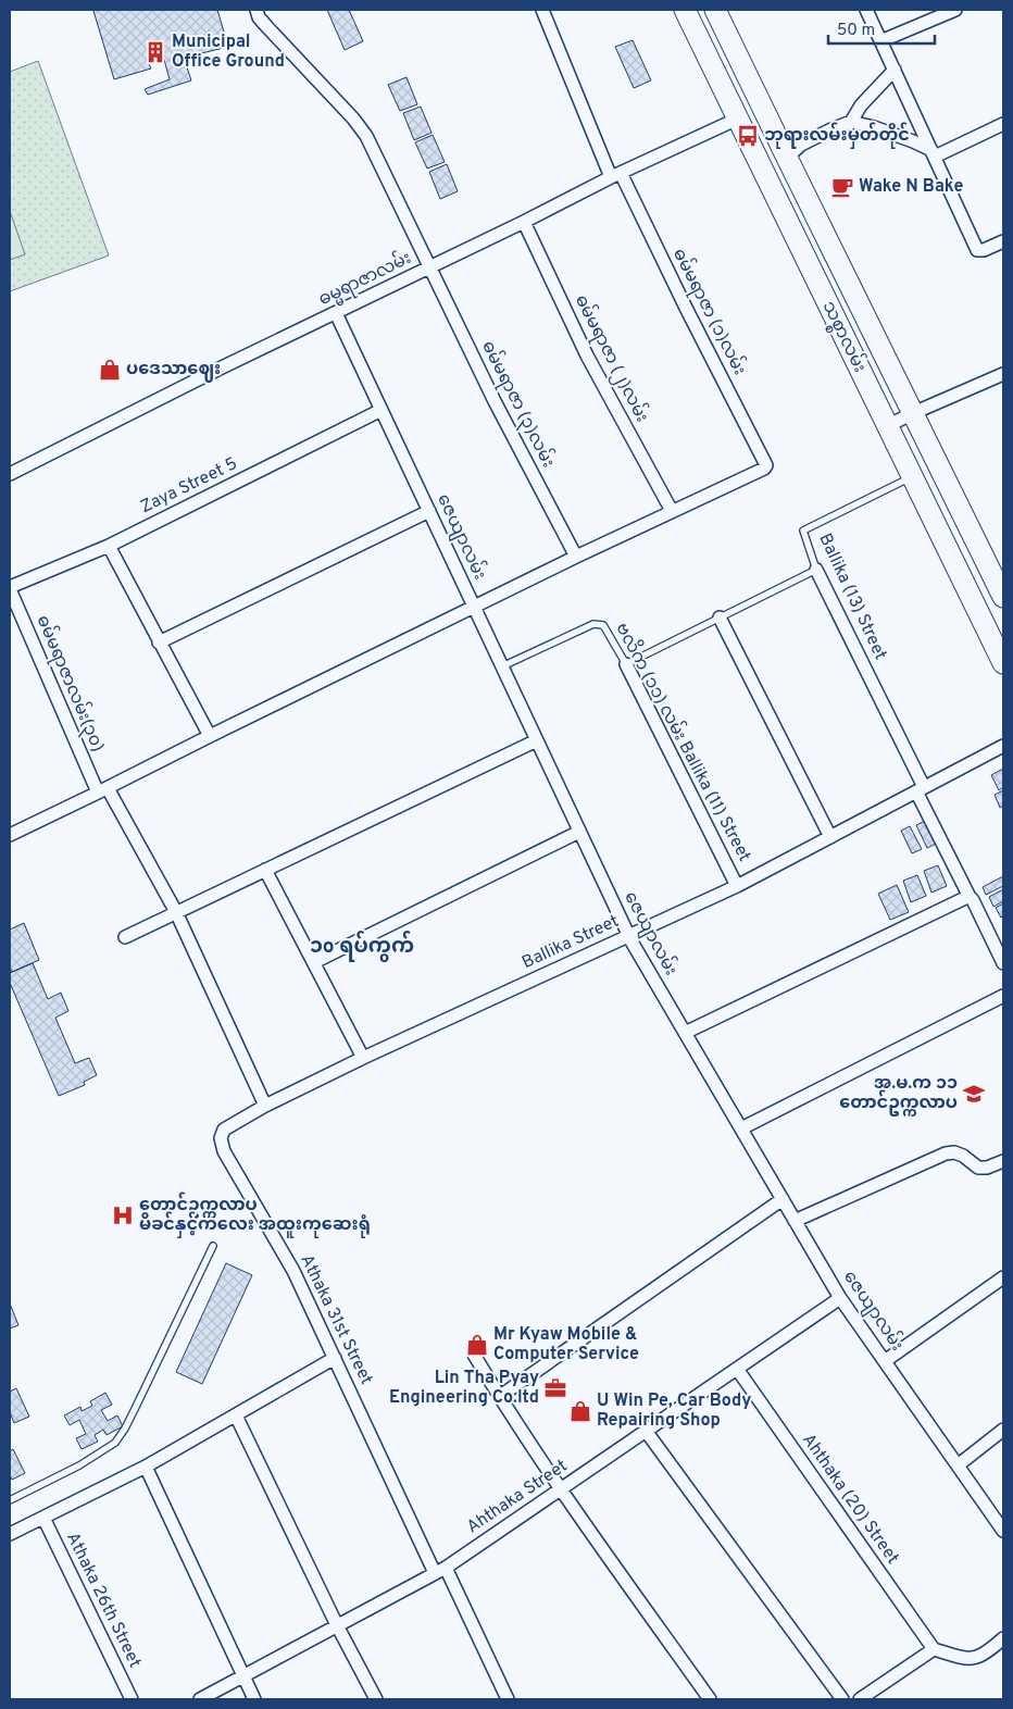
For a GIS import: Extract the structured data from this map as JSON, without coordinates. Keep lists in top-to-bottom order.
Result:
{
  "streets": {
    "main road": ["သစ္စာလမ်း"],
    "street": [
      "ဓမ္မရာဇာလမ်း",
      "ဓမ်မရာဇာ (၁)လမ်း",
      "ဓမ်မရာဇာ (၂)လမ်း",
      "ဓမ်မရာဇာ (၃)လမ်း",
      "Zaya Street 5",
      "ဇေယျာလမ်း",
      "Ballika (13) Street",
      "ဓမ်မရာဇာလမ်း(၃၀)",
      "ဗလိက (၁၁) လမ်း Ballika (11) Street",
      "Ballika Street",
      "Athaka 31st Street",
      "Ahthaka Street",
      "Ahthaka (20) Street",
      "Athaka 26th Street"
    ]
  },
  "crossings": [
    ["ဓမ္မရာဇာလမ်း", "ဓမ်မရာဇာ (၁)လမ်း"],
    ["ဓမ္မရာဇာလမ်း", "သစ္စာလမ်း"],
    ["ဓမ္မရာဇာလမ်း", "ဓမ်မရာဇာ (၂)လမ်း"],
    ["ဓမ္မရာဇာလမ်း", "ဓမ်မရာဇာ (၃)လမ်း"],
    ["ဓမ္မရာဇာလမ်း", "ဇေယျာလမ်း"],
    ["ဓမ်မရာဇာ (၁)လမ်း", "ဓမ်မရာဇာ (၂)လမ်း"],
    ["သစ္စာလမ်း", "Ballika (13) Street"],
    ["Zaya Street 5", "ဇေယျာလမ်း"],
    ["Zaya Street 5", "ဓမ်မရာဇာလမ်း(၃၀)"],
    ["ဇေယျာလမ်း", "ဗလိက (၁၁) လမ်း Ballika (11) Street"],
    ["ဇေယျာလမ်း", "Ballika Street"],
    ["ဇေယျာလမ်း", "Ahthaka Street"],
    ["Ballika (13) Street", "Ballika Street"],
    ["ဓမ်မရာဇာလမ်း(၃၀)", "Ballika Street"],
    ["ဓမ်မရာဇာလမ်း(၃၀)", "Athaka 31st Street"],
    ["ဗလိက (၁၁) လမ်း Ballika (11) Street", "Ballika Street"],
    ["Ballika Street", "Athaka 31st Street"],
    ["Athaka 31st Street", "Ahthaka Street"],
    ["Ahthaka Street", "Ahthaka (20) Street"]
  ],
  "districts": ["၁o ရပ်ကွက်"],
  "places": {
    "building": ["Municipal Office Ground"],
    "bus stop": ["ဘုရားလမ်းမှတ်တိုင်"],
    "cafe": ["Wake N Bake"],
    "shop": ["ပဒေသာဈေး", "Mr Kyaw Mobile & Computer Service", "U Win Pe, Car Body Repairing Shop"],
    "school or university": ["အ.မ.က ၁၁ တောင်ဥက္ကလာပ"],
    "hospital": ["တောင်ဥက္ကလာပ မိခင်နှင့်ကလေး အထူးကုဆေးရုံ"],
    "office": ["Lin Tha Pyay Engineering Co.ltd"]
  },
  "scale_bar": "50 m"
}
